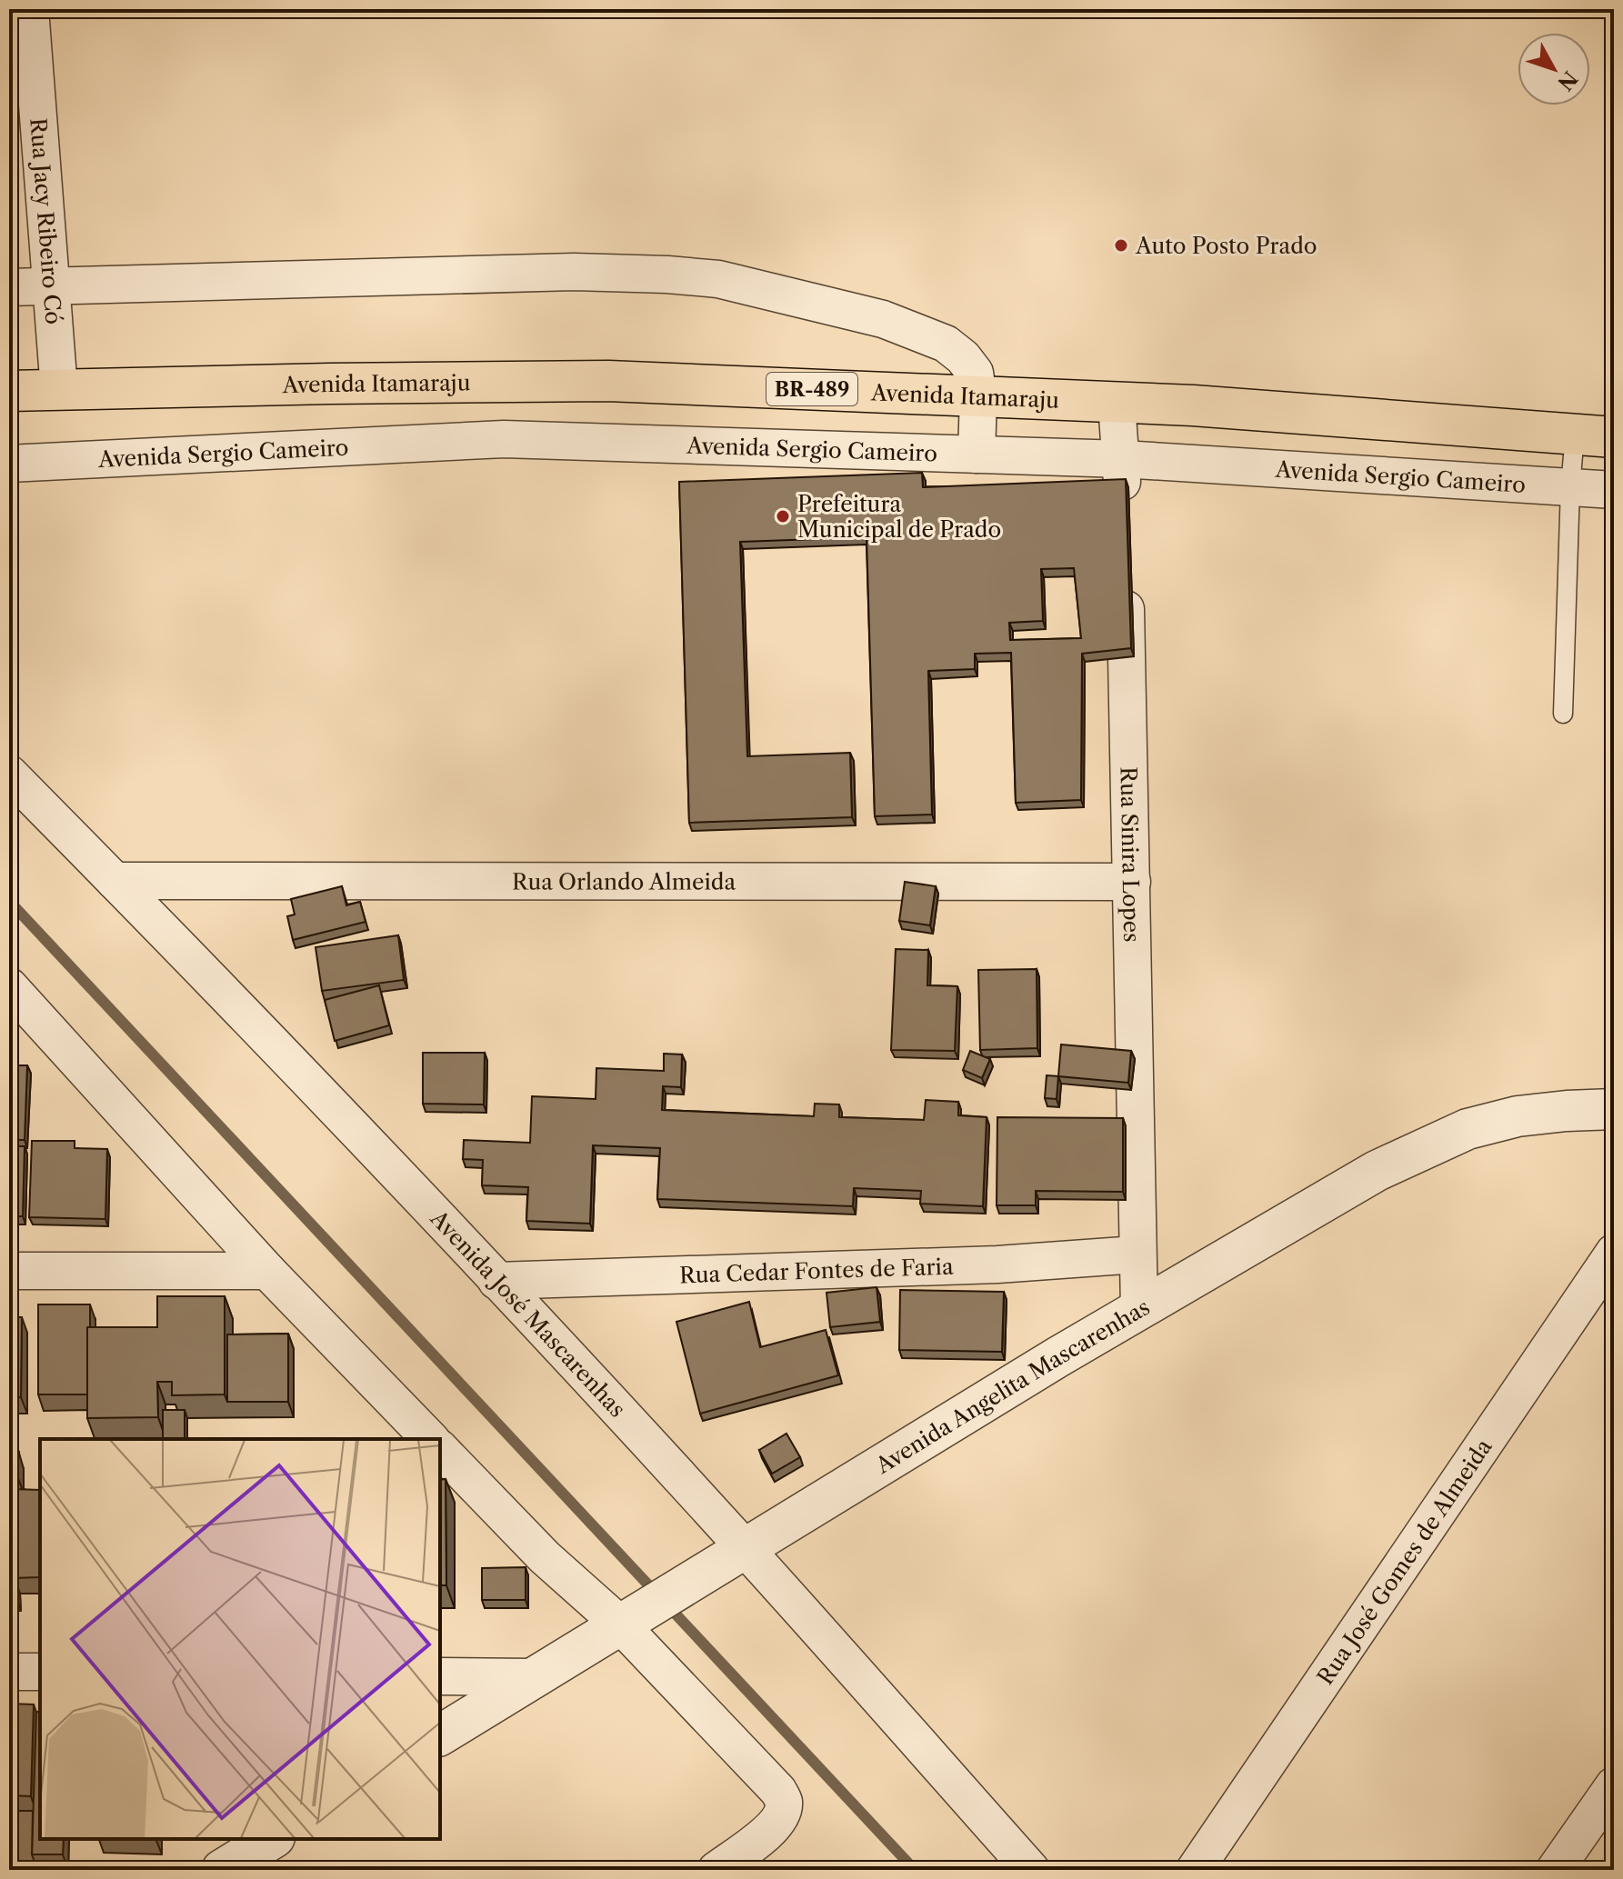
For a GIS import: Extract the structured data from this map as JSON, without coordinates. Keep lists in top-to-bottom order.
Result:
{
  "streets": {
    "main road": ["Avenida Itamaraju", "BR-489"],
    "street": [
      "Rua Jacy Ribeiro Có",
      "Avenida Sergio Cameiro",
      "Rua Sinira Lopes",
      "Rua Orlando Almeida",
      "Rua Cedar Fontes de Faria",
      "Avenida José Mascarenhas",
      "Avenida Angelita Mascarenhas",
      "Rua José Gomes de Almeida"
    ]
  },
  "crossings": [
    ["Rua Jacy Ribeiro Có", "Avenida Itamaraju"],
    ["Rua Sinira Lopes", "Rua Orlando Almeida"],
    ["Rua Sinira Lopes", "Rua Cedar Fontes de Faria"],
    ["Rua Sinira Lopes", "Avenida Angelita Mascarenhas"],
    ["Rua Orlando Almeida", "Avenida José Mascarenhas"],
    ["Rua Cedar Fontes de Faria", "Avenida José Mascarenhas"],
    ["Avenida José Mascarenhas", "Avenida Angelita Mascarenhas"]
  ],
  "places": ["Auto Posto Prado", "Prefeitura Municipal de Prado"],
  "north": "bottom right"
}
